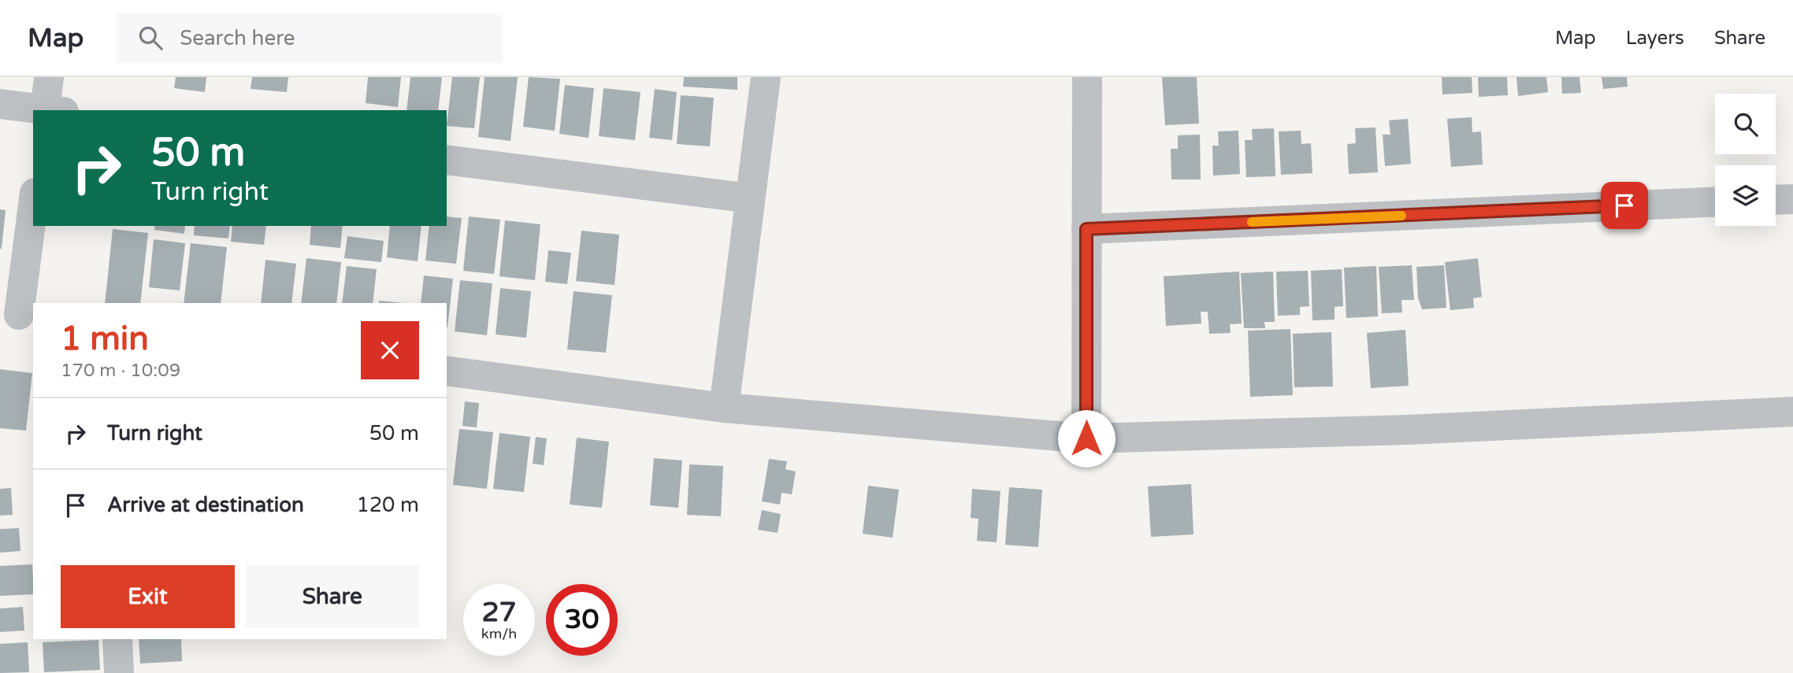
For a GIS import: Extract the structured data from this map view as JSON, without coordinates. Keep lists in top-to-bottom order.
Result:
{
  "page": {
    "header": "Map",
    "search": "Search here",
    "nav": ["Map", "Layers", "Share"],
    "turn": ["50 m", "Turn right"],
    "heading": ["1 min", "170 m · 10:09"],
    "list": [
      {
        "name": "Turn right",
        "value": "50 m"
      },
      {
        "name": "Arrive at destination",
        "value": "120 m"
      }
    ],
    "buttons": ["Exit", "Share"],
    "speed": "27 km/h",
    "limit": "30"
  }
}
